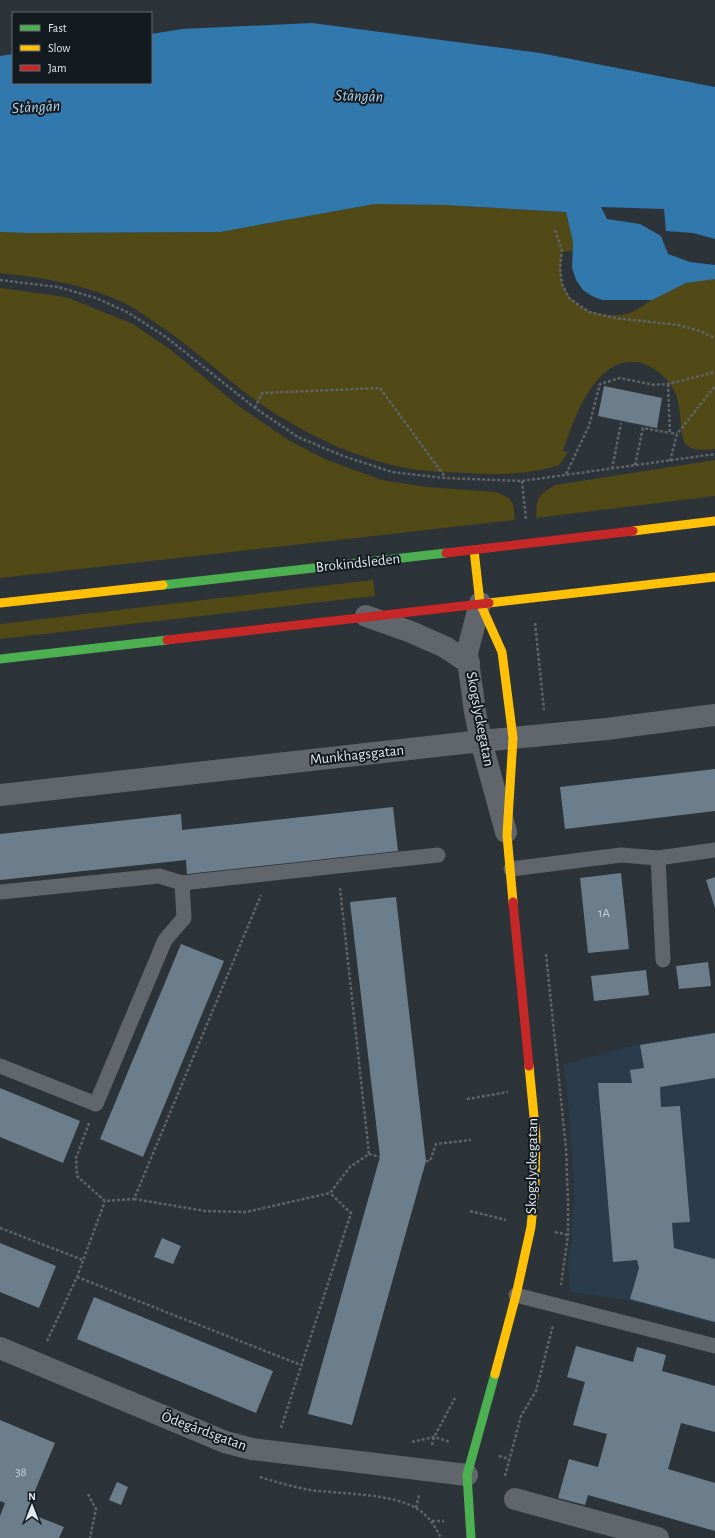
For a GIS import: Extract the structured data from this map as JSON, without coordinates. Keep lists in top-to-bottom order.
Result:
{
  "streets": {
    "main road": ["Brokindsleden", "Skogslyckegatan"],
    "street": ["Munkhagsgatan", "Ödegårdsgatan"]
  },
  "crossings": [
    ["Brokindsleden", "Skogslyckegatan"],
    ["Skogslyckegatan", "Munkhagsgatan"],
    ["Skogslyckegatan", "Ödegårdsgatan"]
  ],
  "water": ["Stångån"],
  "house_numbers": ["1A", "38"],
  "legend": ["Fast", "Slow", "Jam"],
  "north": "top"
}
